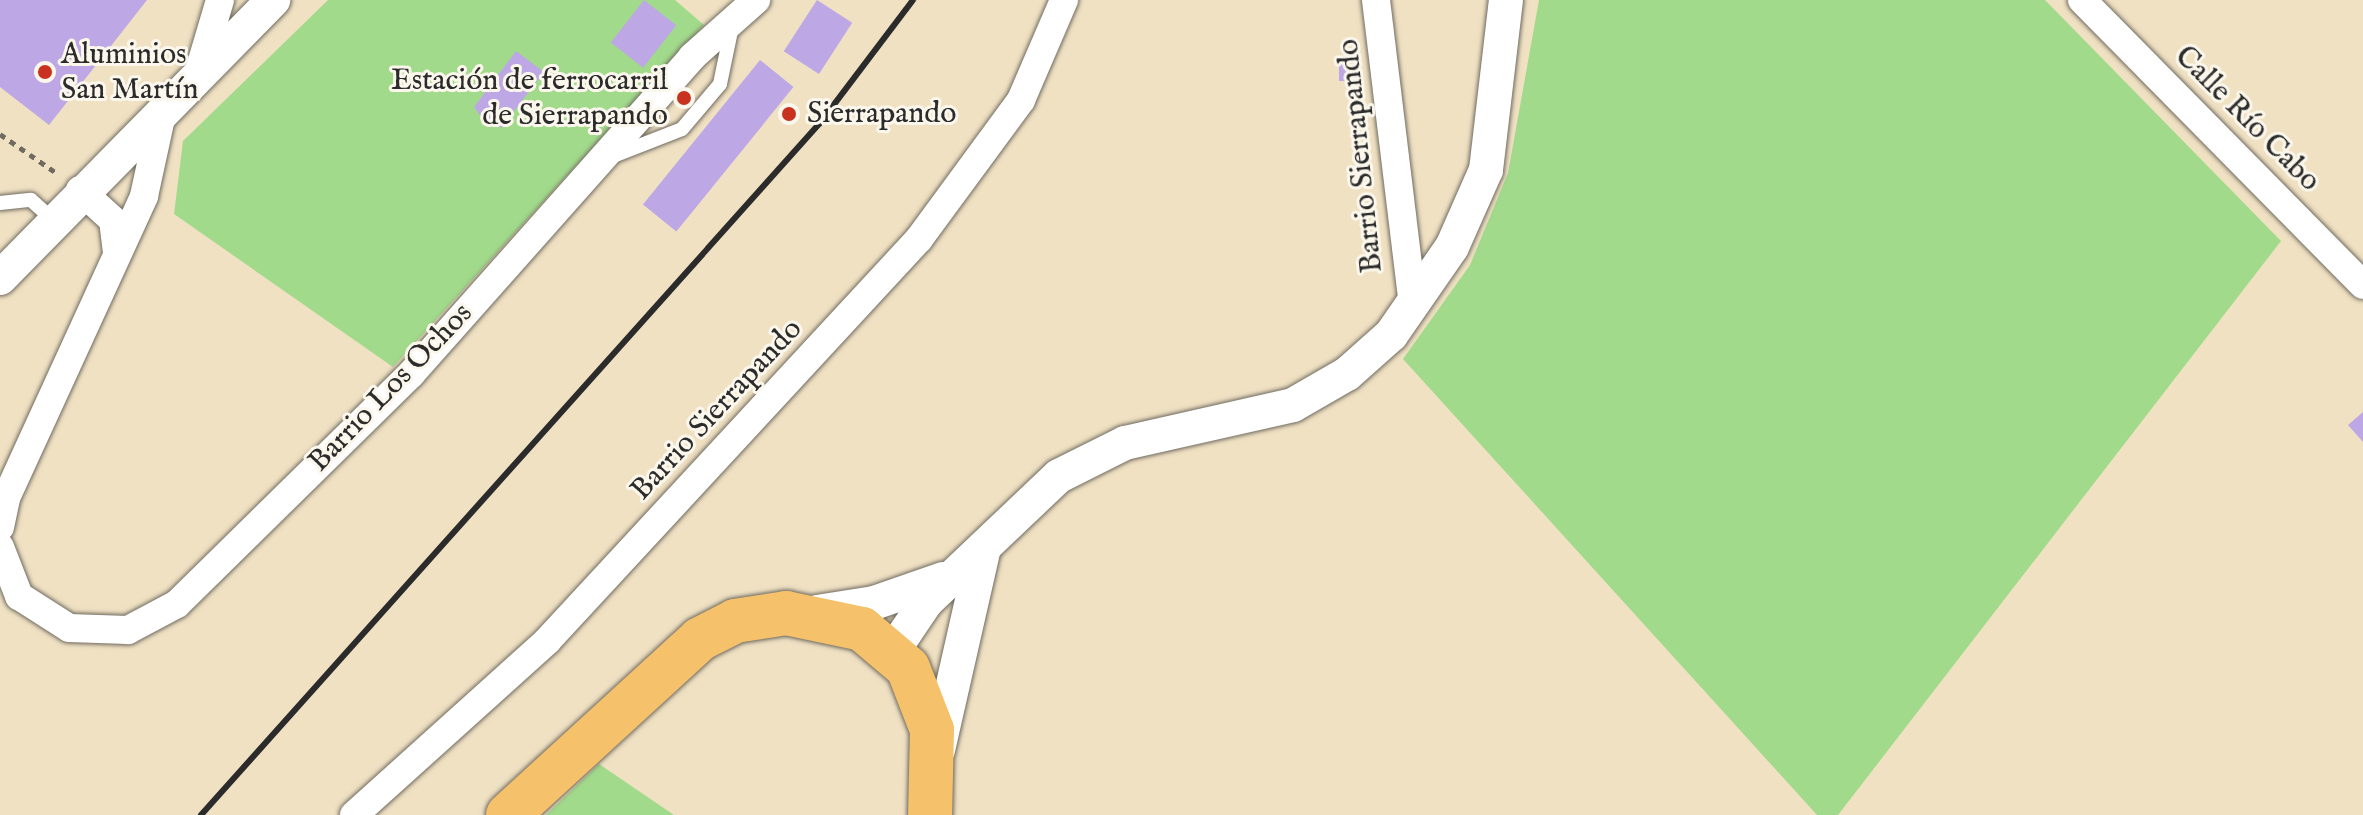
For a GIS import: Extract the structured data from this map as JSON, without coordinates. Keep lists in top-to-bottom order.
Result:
{
  "streets": {
    "street": ["Calle Río Cabo", "Barrio Sierrapando", "Barrio Los Ochos"]
  },
  "places": ["Aluminios San Martín", "Estación de ferrocarril de Sierrapando", "Sierrapando"]
}
